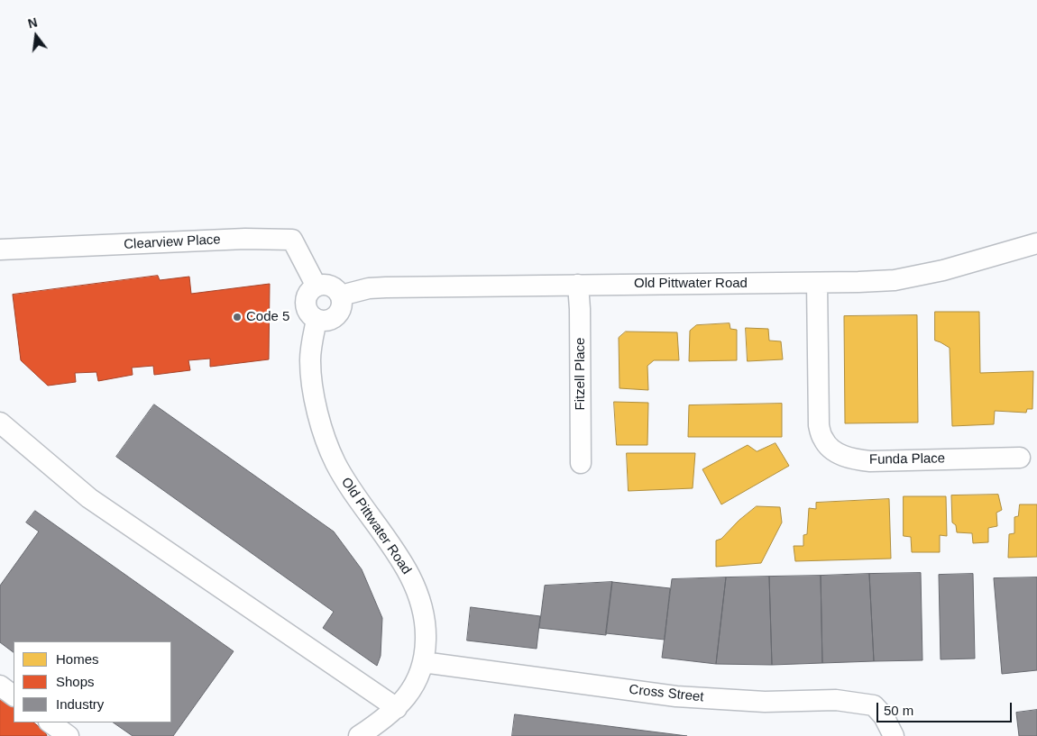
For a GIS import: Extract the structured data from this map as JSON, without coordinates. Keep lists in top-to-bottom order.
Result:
{
  "streets": {
    "street": [
      "Clearview Place",
      "Old Pittwater Road",
      "Fitzell Place",
      "Funda Place",
      "Cross Street"
    ]
  },
  "crossings": [
    ["Clearview Place", "Old Pittwater Road"],
    ["Old Pittwater Road", "Fitzell Place"],
    ["Old Pittwater Road", "Funda Place"],
    ["Old Pittwater Road", "Cross Street"]
  ],
  "places": ["Code 5"],
  "legend": ["Homes", "Shops", "Industry"],
  "scale_bar": "50 m",
  "north": "top"
}
